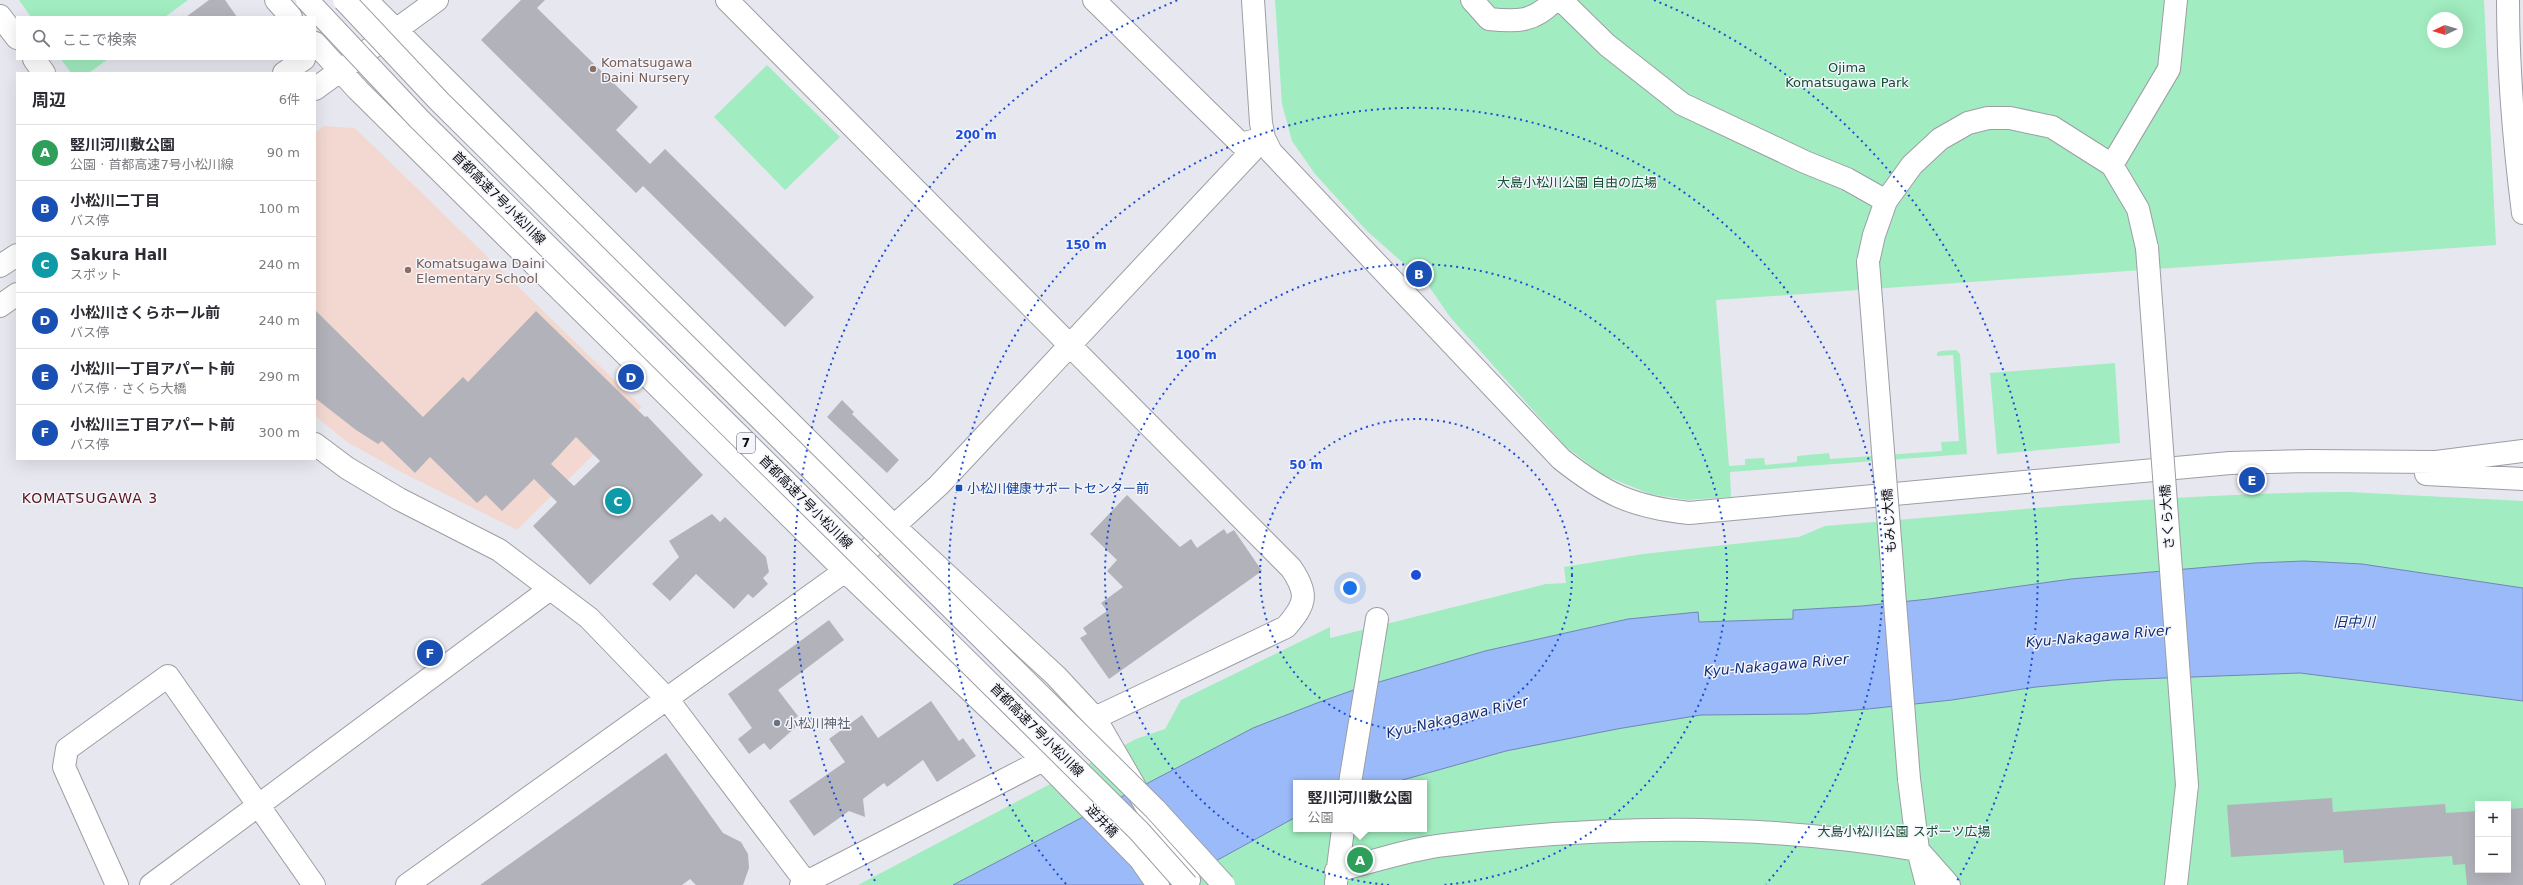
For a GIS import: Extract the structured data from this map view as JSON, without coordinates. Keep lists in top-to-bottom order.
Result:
{
  "streets": {
    "main road": [
      "首都高速7号小松川線",
      "7",
      "さくら大橋",
      "もみじ大橋",
      "逆井橋"
    ]
  },
  "crossings": [
    ["さくら大橋", "もみじ大橋"]
  ],
  "districts": ["KOMATSUGAWA 3"],
  "water": ["旧中川", "Kyu-Nakagawa River"],
  "parks": ["Ojima Komatsugawa Park", "大島小松川公園 自由の広場", "大島小松川公園 スポーツ広場"],
  "places": {
    "other": ["Komatsugawa Daini Nursery", "Komatsugawa Daini Elementary School", "小松川神社"],
    "transit": ["小松川健康サポートセンター前"]
  },
  "north": "left",
  "page": {
    "search": "ここで検索",
    "heading": ["周辺", "6件"],
    "list": [
      {
        "mark": "A",
        "name": "竪川河川敷公園",
        "note": "公園 · 首都高速7号小松川線",
        "value": "90 m"
      },
      {
        "mark": "B",
        "name": "小松川二丁目",
        "note": "バス停",
        "value": "100 m"
      },
      {
        "mark": "C",
        "name": "Sakura Hall",
        "note": "スポット",
        "value": "240 m"
      },
      {
        "mark": "D",
        "name": "小松川さくらホール前",
        "note": "バス停",
        "value": "240 m"
      },
      {
        "mark": "E",
        "name": "小松川一丁目アパート前",
        "note": "バス停 · さくら大橋",
        "value": "290 m"
      },
      {
        "mark": "F",
        "name": "小松川三丁目アパート前",
        "note": "バス停",
        "value": "300 m"
      }
    ],
    "pins": [
      "B",
      "D",
      "E",
      "C",
      "F",
      "A"
    ],
    "popup": ["竪川河川敷公園", "公園"],
    "map_buttons": ["+", "−"]
  },
  "rings": [
    "200 m",
    "150 m",
    "100 m",
    "50 m"
  ]
}
